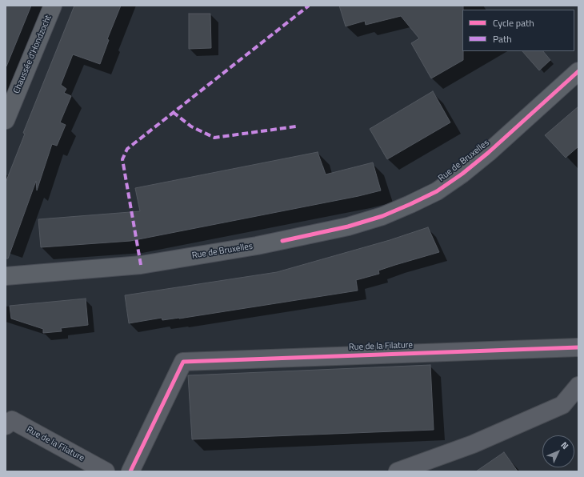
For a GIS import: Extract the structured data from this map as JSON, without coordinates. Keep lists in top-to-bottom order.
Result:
{
  "streets": {
    "main road": ["Chaussée d'Hondzocht", "Rue de Bruxelles"],
    "street": ["Rue de la Filature"]
  },
  "legend": ["Cycle path", "Path"],
  "north": "top right"
}
